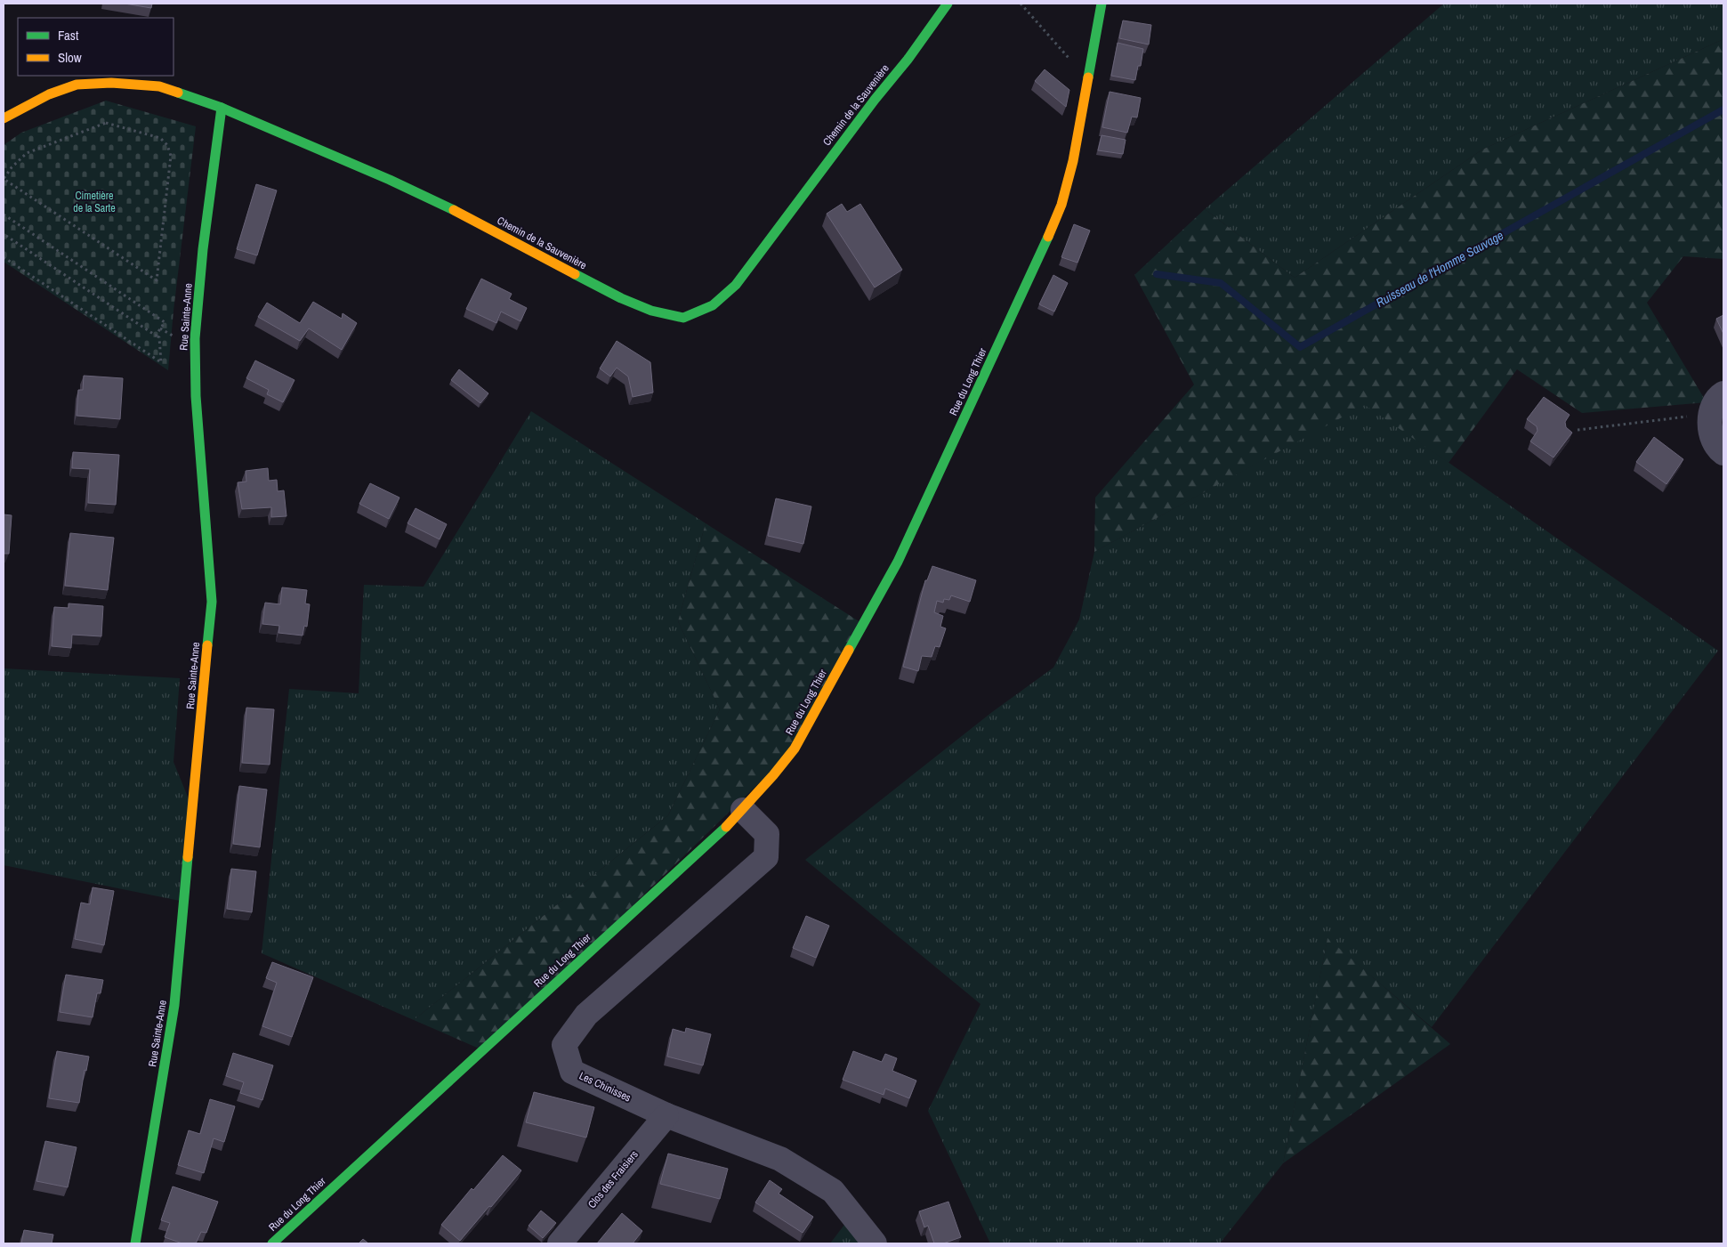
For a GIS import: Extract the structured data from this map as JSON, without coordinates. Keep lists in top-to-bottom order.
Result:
{
  "streets": {
    "street": [
      "Chemin de la Sauvenière",
      "Rue Sainte-Anne",
      "Rue du Long Thier",
      "Les Chinisses",
      "Clos des Fraisiers"
    ]
  },
  "crossings": [
    ["Chemin de la Sauvenière", "Rue Sainte-Anne"],
    ["Rue du Long Thier", "Les Chinisses"],
    ["Les Chinisses", "Clos des Fraisiers"]
  ],
  "water": ["Ruisseau de l'Homme Sauvage"],
  "parks": ["Cimetière de la Sarte"],
  "legend": ["Fast", "Slow"]
}
